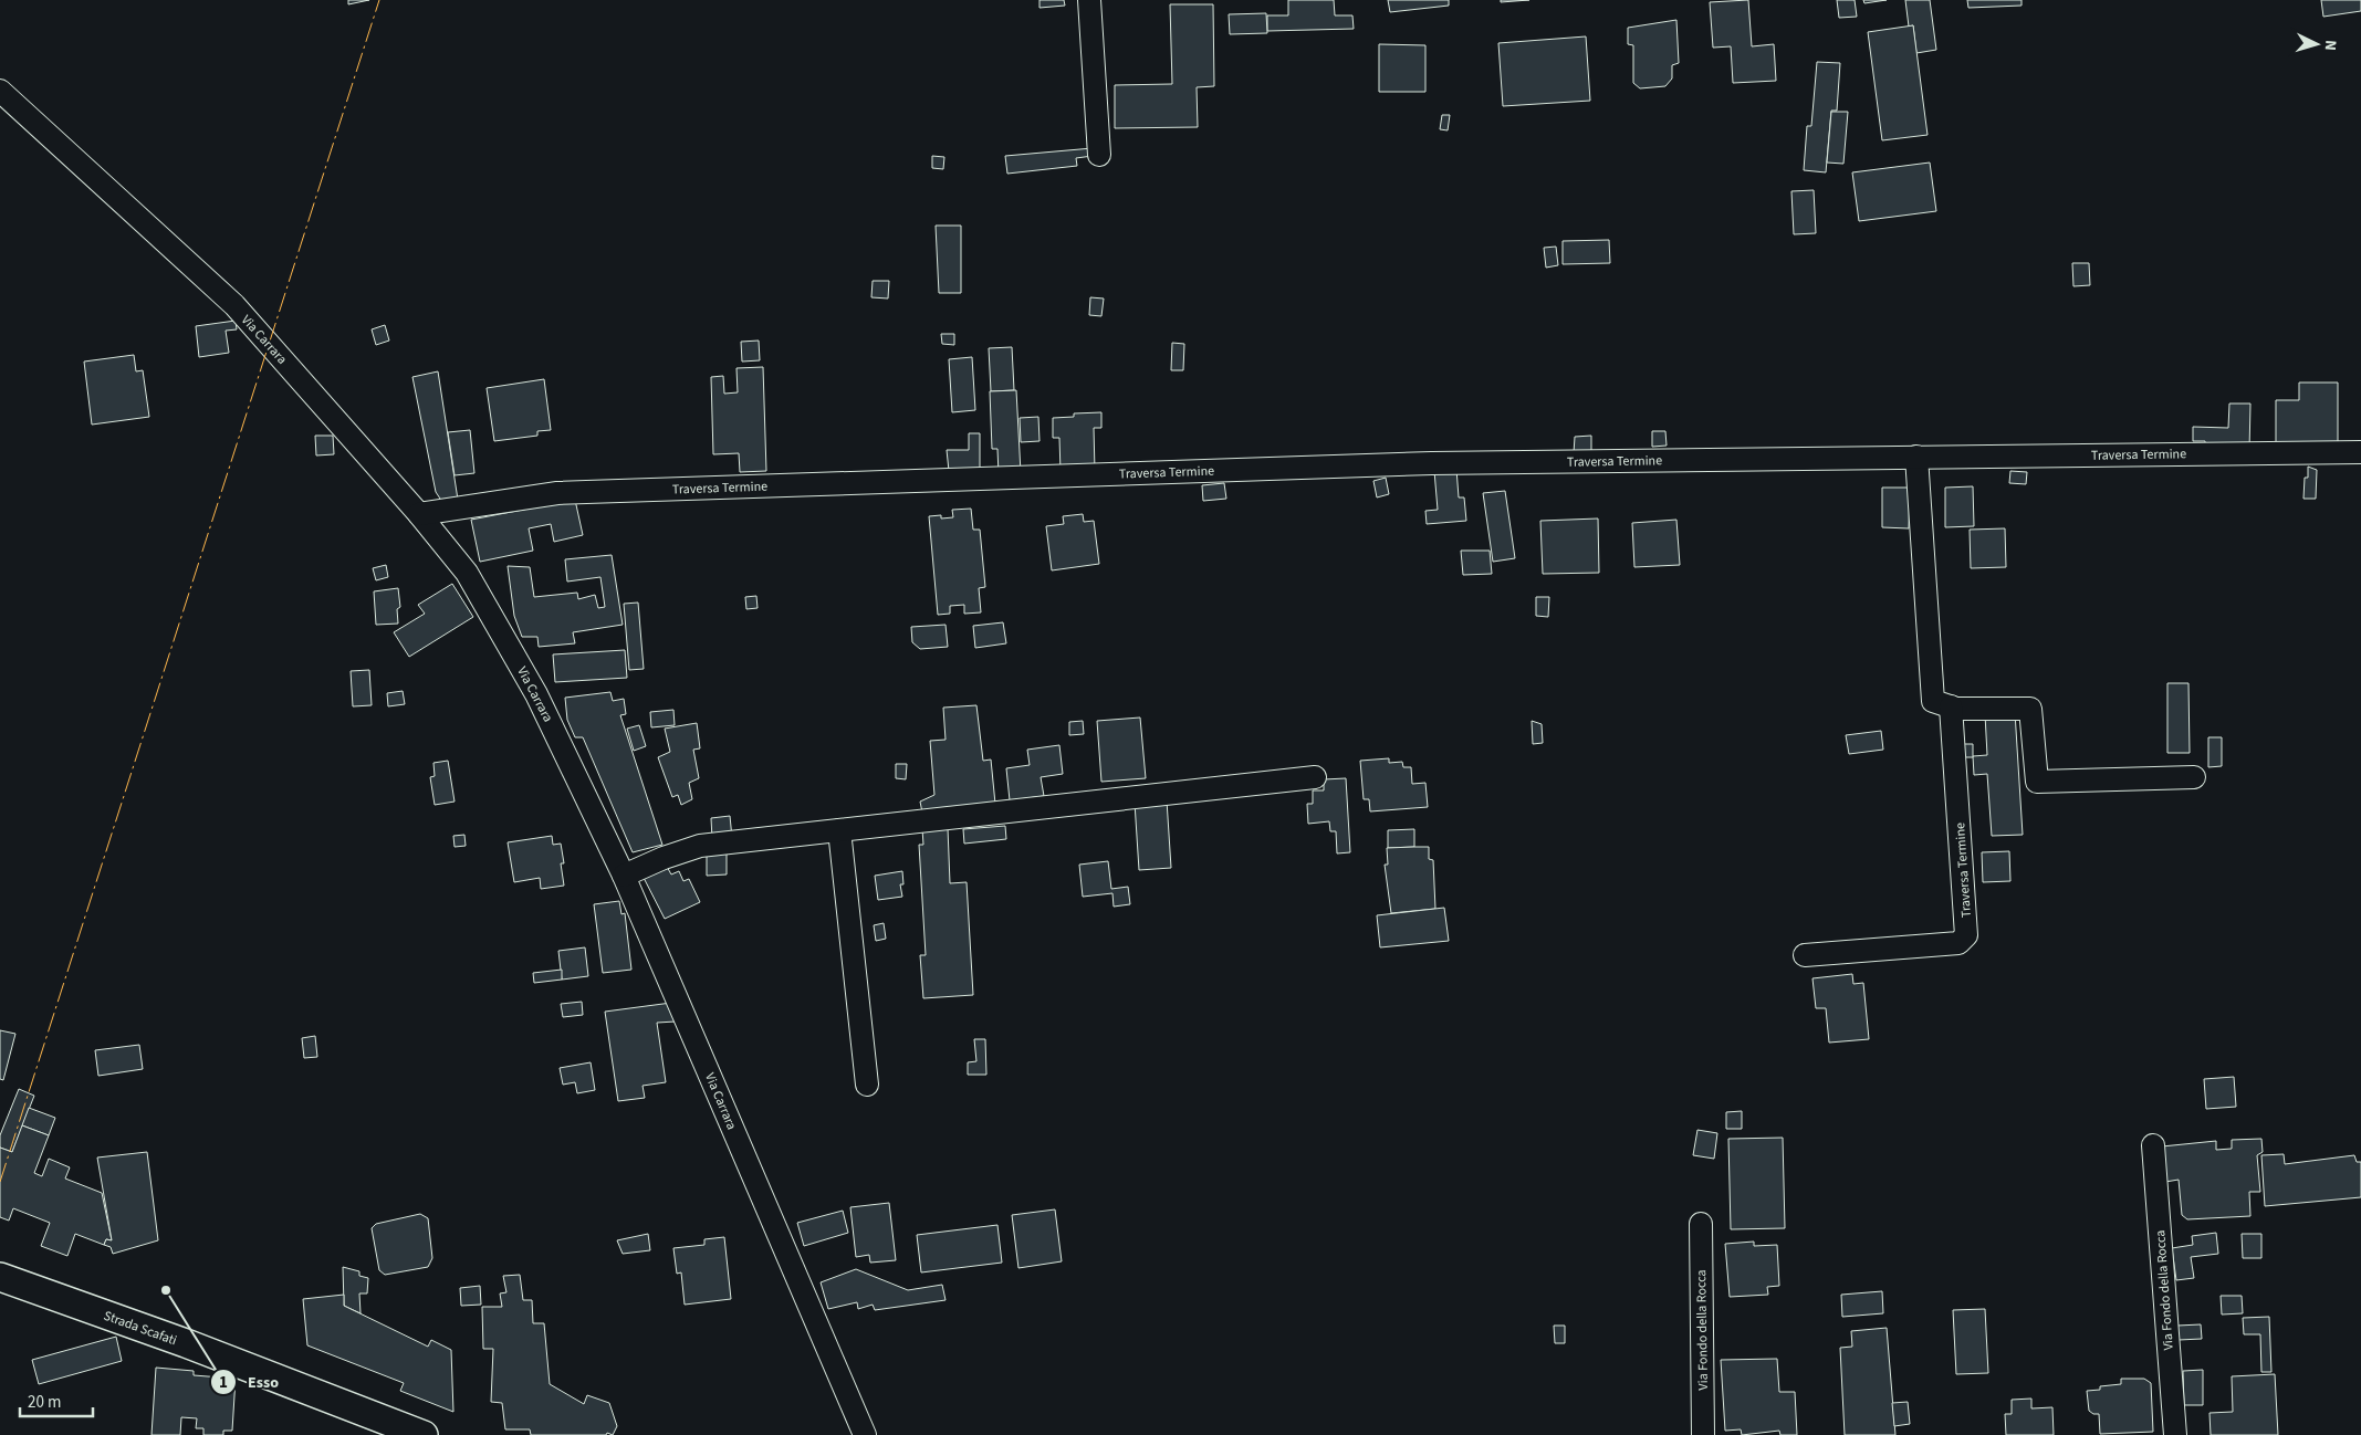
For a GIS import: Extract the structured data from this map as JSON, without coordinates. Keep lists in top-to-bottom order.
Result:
{
  "streets": {
    "street": [
      "Via Carrara",
      "Traversa Termine",
      "Via Fondo della Rocca",
      "Strada Scafati"
    ]
  },
  "crossings": [
    ["Via Carrara", "Traversa Termine"]
  ],
  "places": ["Esso"],
  "scale_bar": "20 m",
  "north": "right"
}
